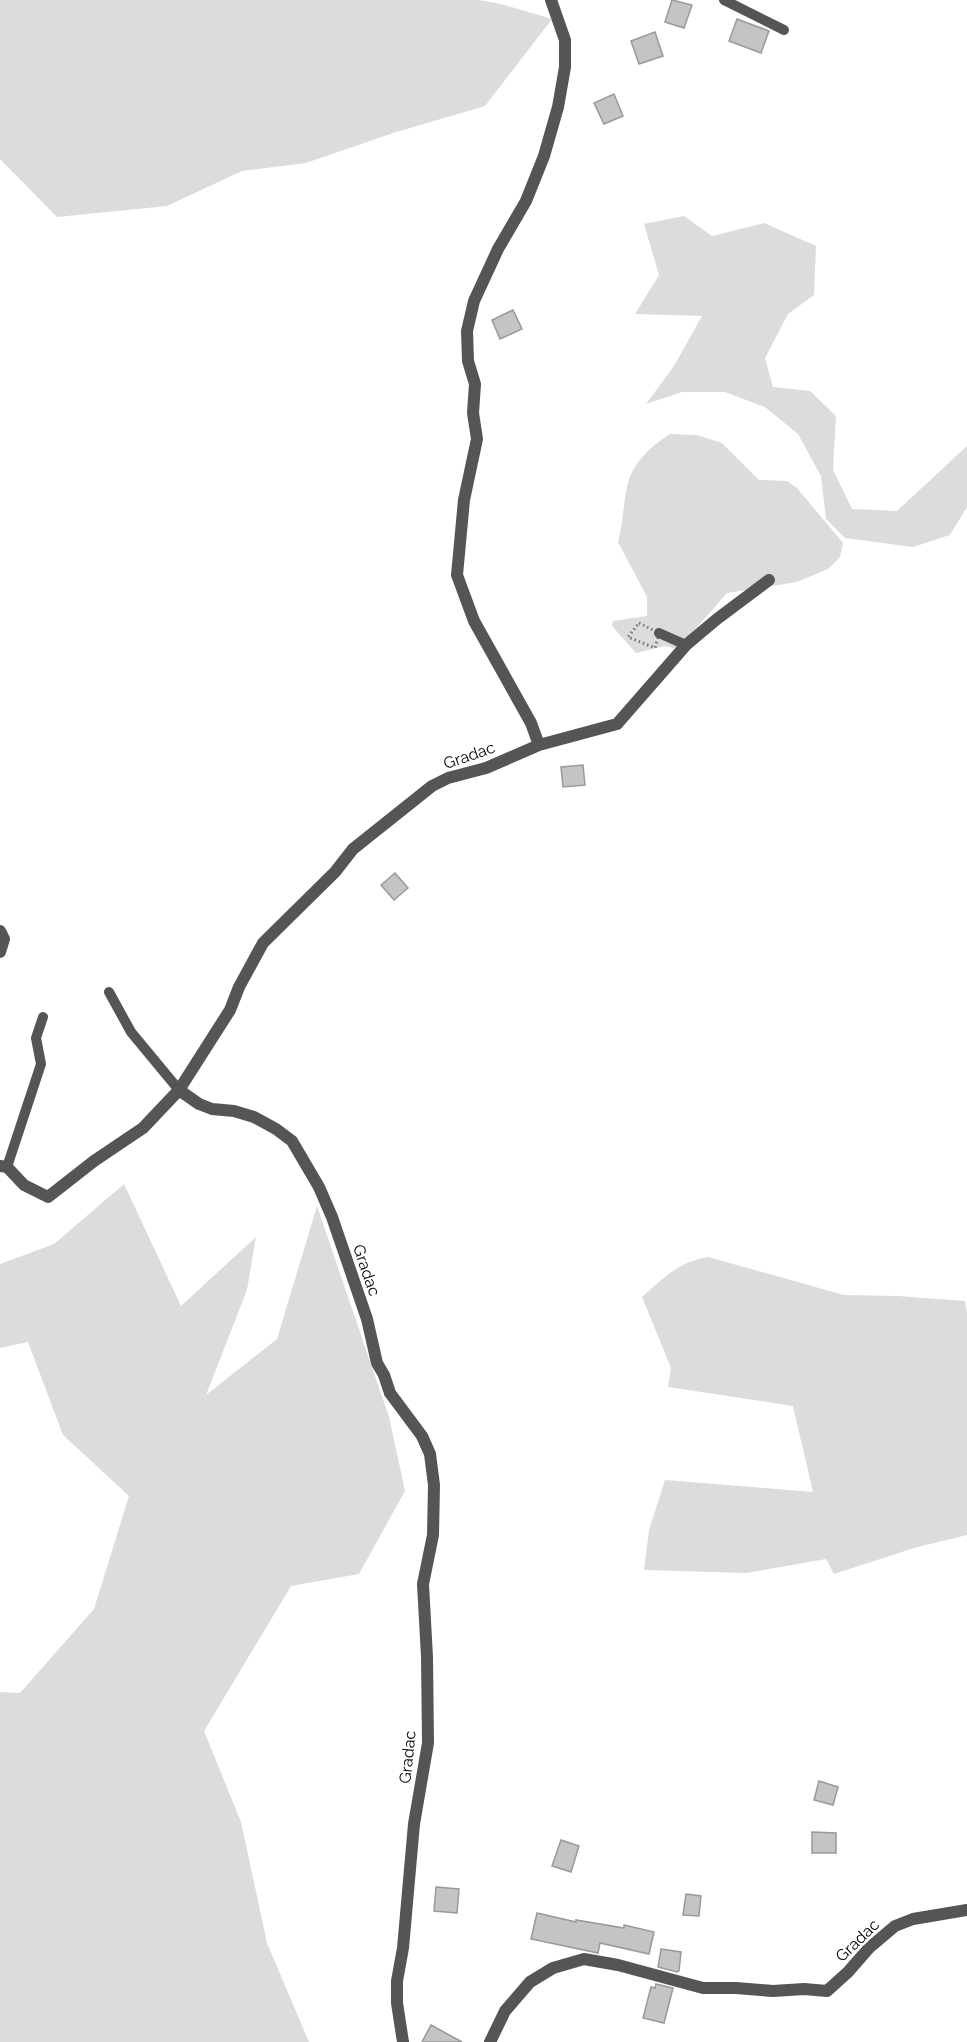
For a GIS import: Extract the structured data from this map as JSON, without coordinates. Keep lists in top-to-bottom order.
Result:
{
  "streets": {
    "street": ["Gradac"]
  }
}
